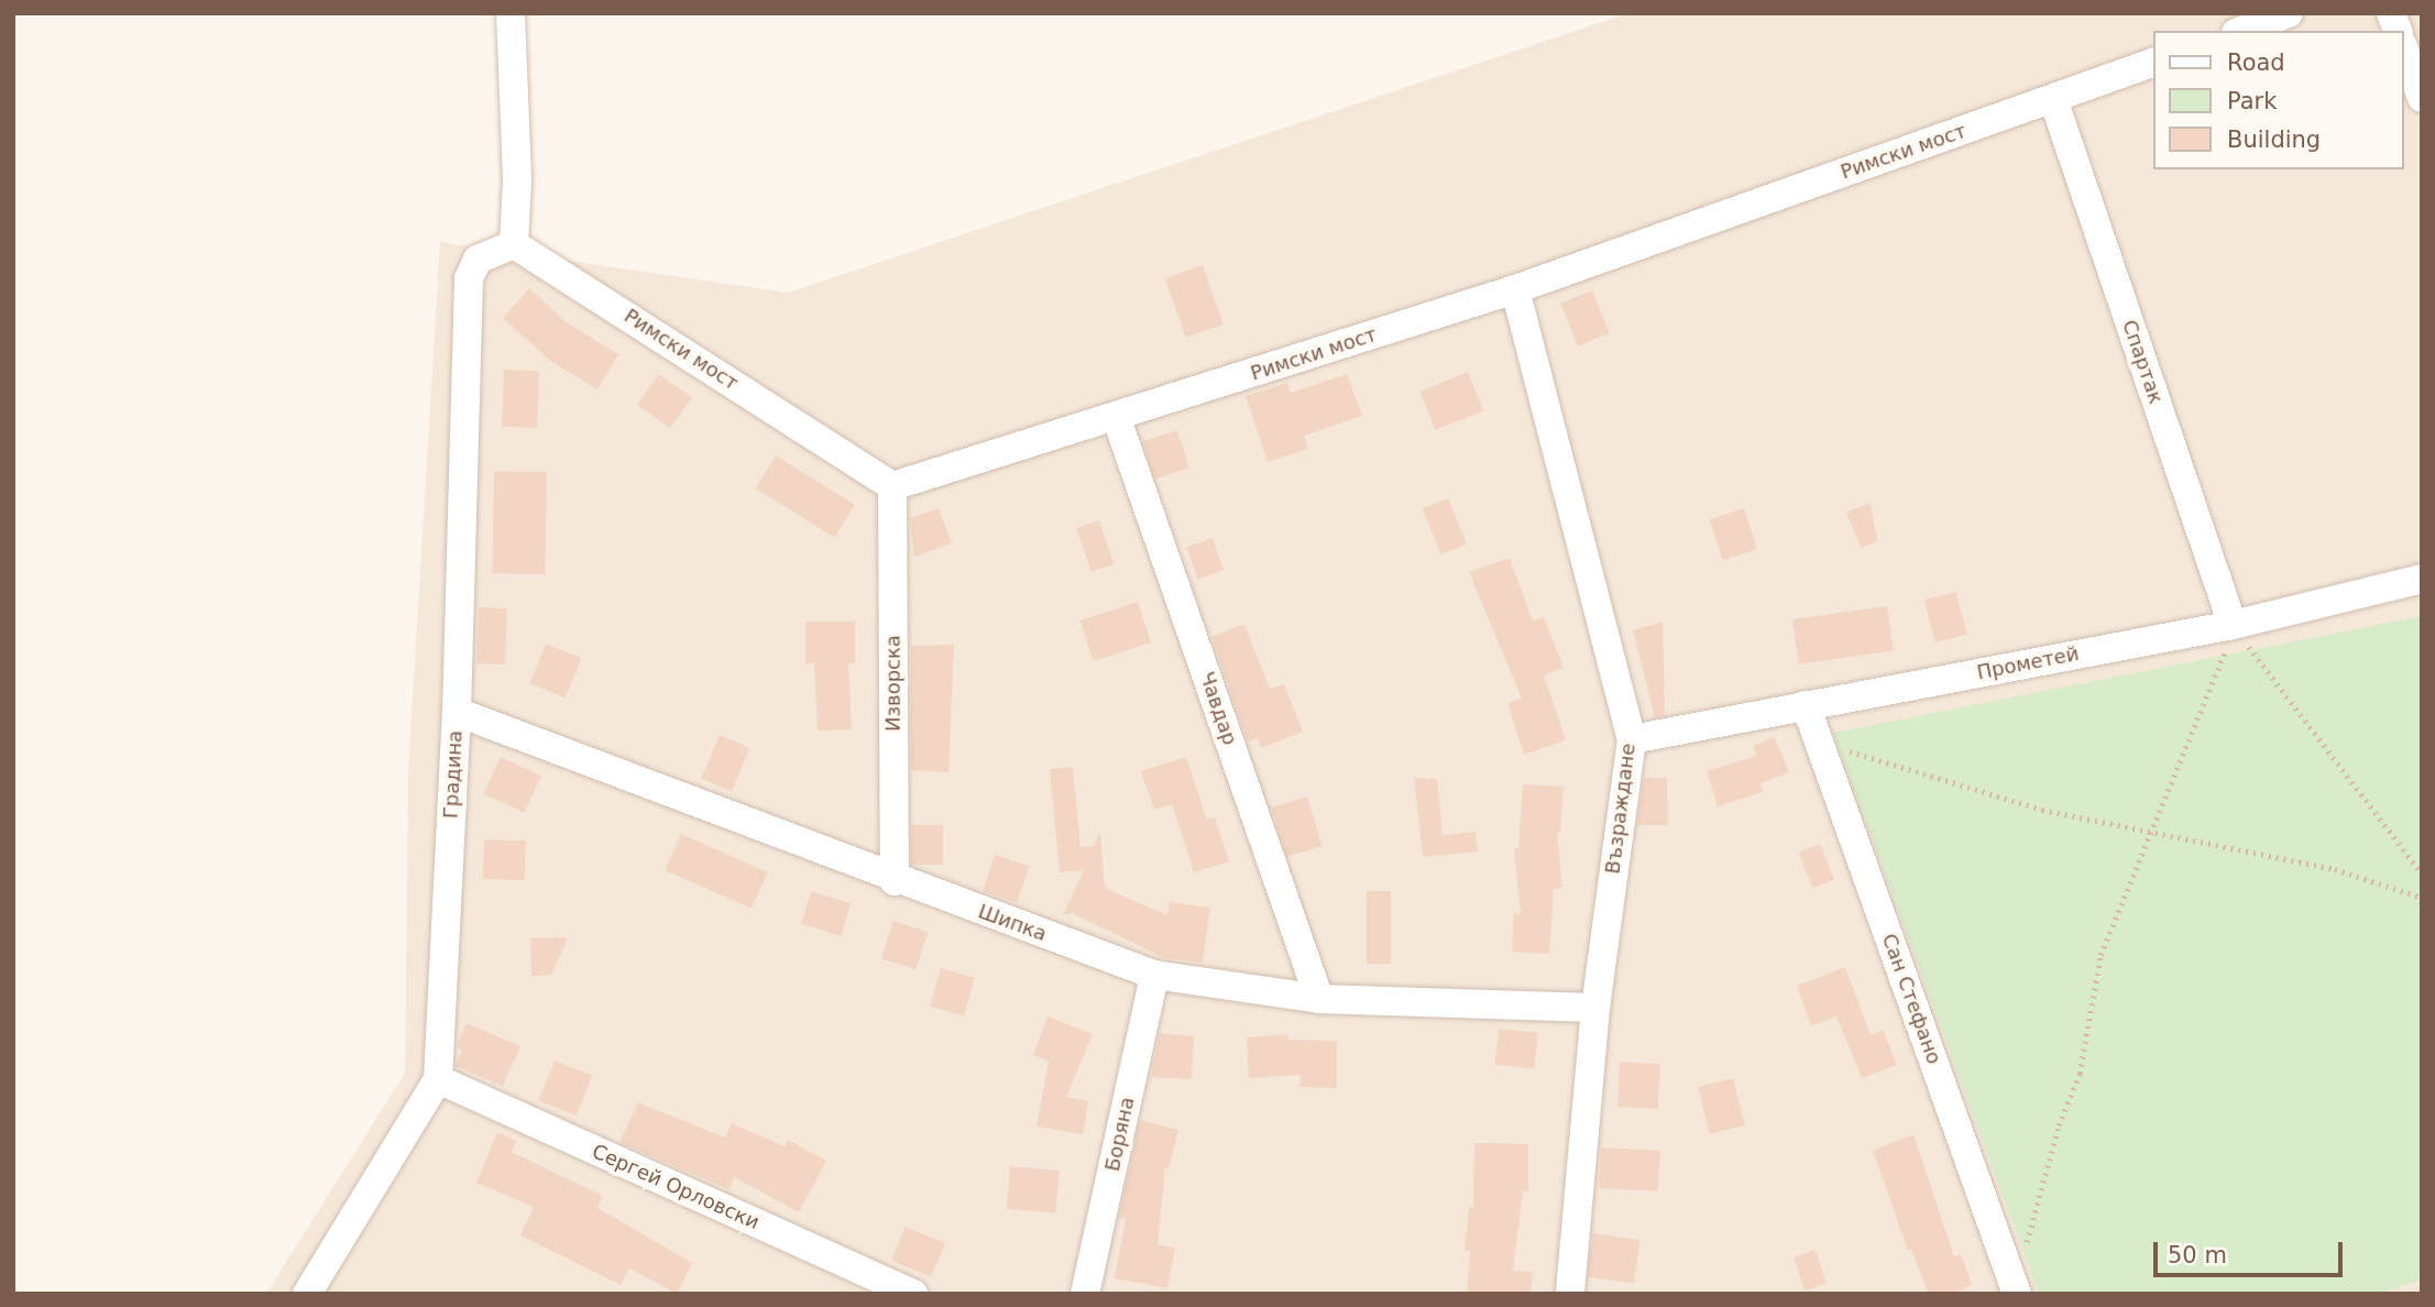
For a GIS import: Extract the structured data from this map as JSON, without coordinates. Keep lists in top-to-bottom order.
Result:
{
  "streets": {
    "street": [
      "Римски мост",
      "Спартак",
      "Прометей",
      "Изворска",
      "Чавдар",
      "Градина",
      "Възраждане",
      "Шипка",
      "Сан Стефано",
      "Боряна",
      "Сергей Орловски"
    ]
  },
  "crossings": [
    ["Римски мост", "Спартак"],
    ["Римски мост", "Изворска"],
    ["Римски мост", "Чавдар"],
    ["Римски мост", "Градина"],
    ["Римски мост", "Възраждане"],
    ["Спартак", "Прометей"],
    ["Прометей", "Възраждане"],
    ["Прометей", "Сан Стефано"],
    ["Изворска", "Шипка"],
    ["Чавдар", "Шипка"],
    ["Градина", "Шипка"],
    ["Градина", "Сергей Орловски"],
    ["Възраждане", "Шипка"],
    ["Шипка", "Боряна"]
  ],
  "legend": ["Road", "Park", "Building"],
  "scale_bar": "50 m"
}
